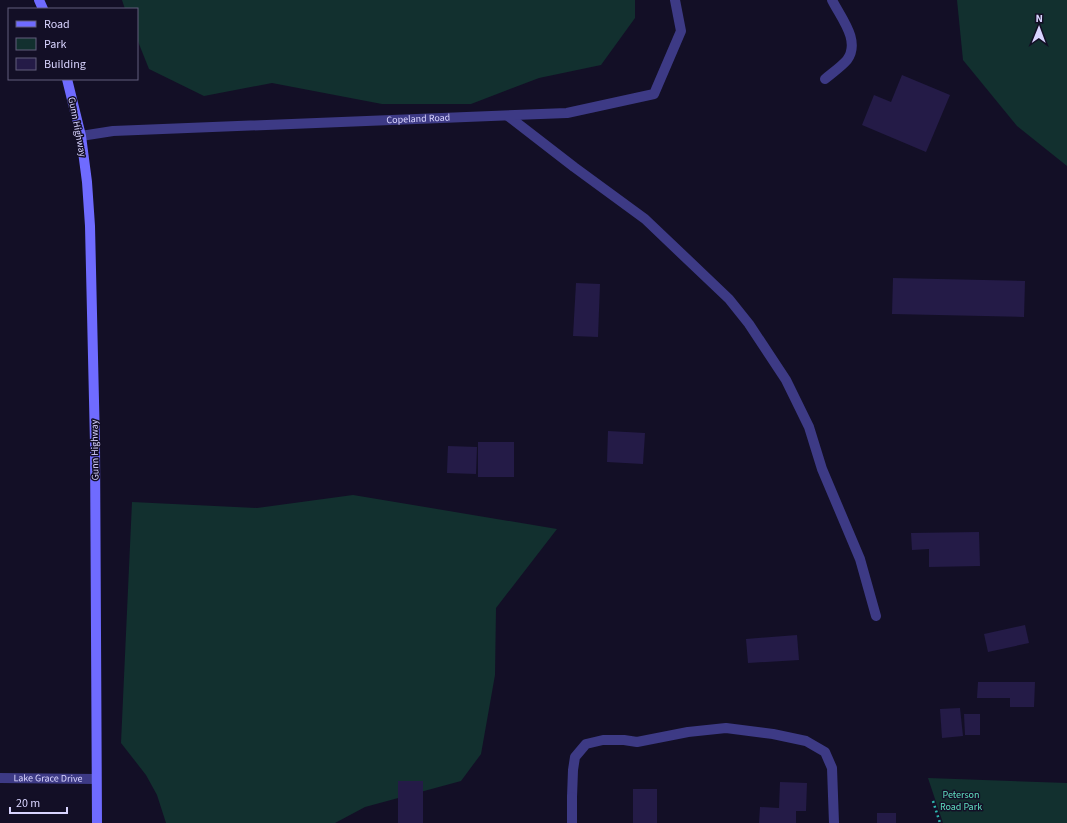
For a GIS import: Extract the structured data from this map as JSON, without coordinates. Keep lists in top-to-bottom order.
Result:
{
  "streets": {
    "main road": ["Gunn Highway"],
    "street": ["Copeland Road", "Lake Grace Drive"]
  },
  "crossings": [
    ["Copeland Road", "Gunn Highway"],
    ["Gunn Highway", "Lake Grace Drive"]
  ],
  "parks": ["Peterson Road Park"],
  "legend": ["Road", "Park", "Building"],
  "scale_bar": "20 m",
  "north": "top"
}
